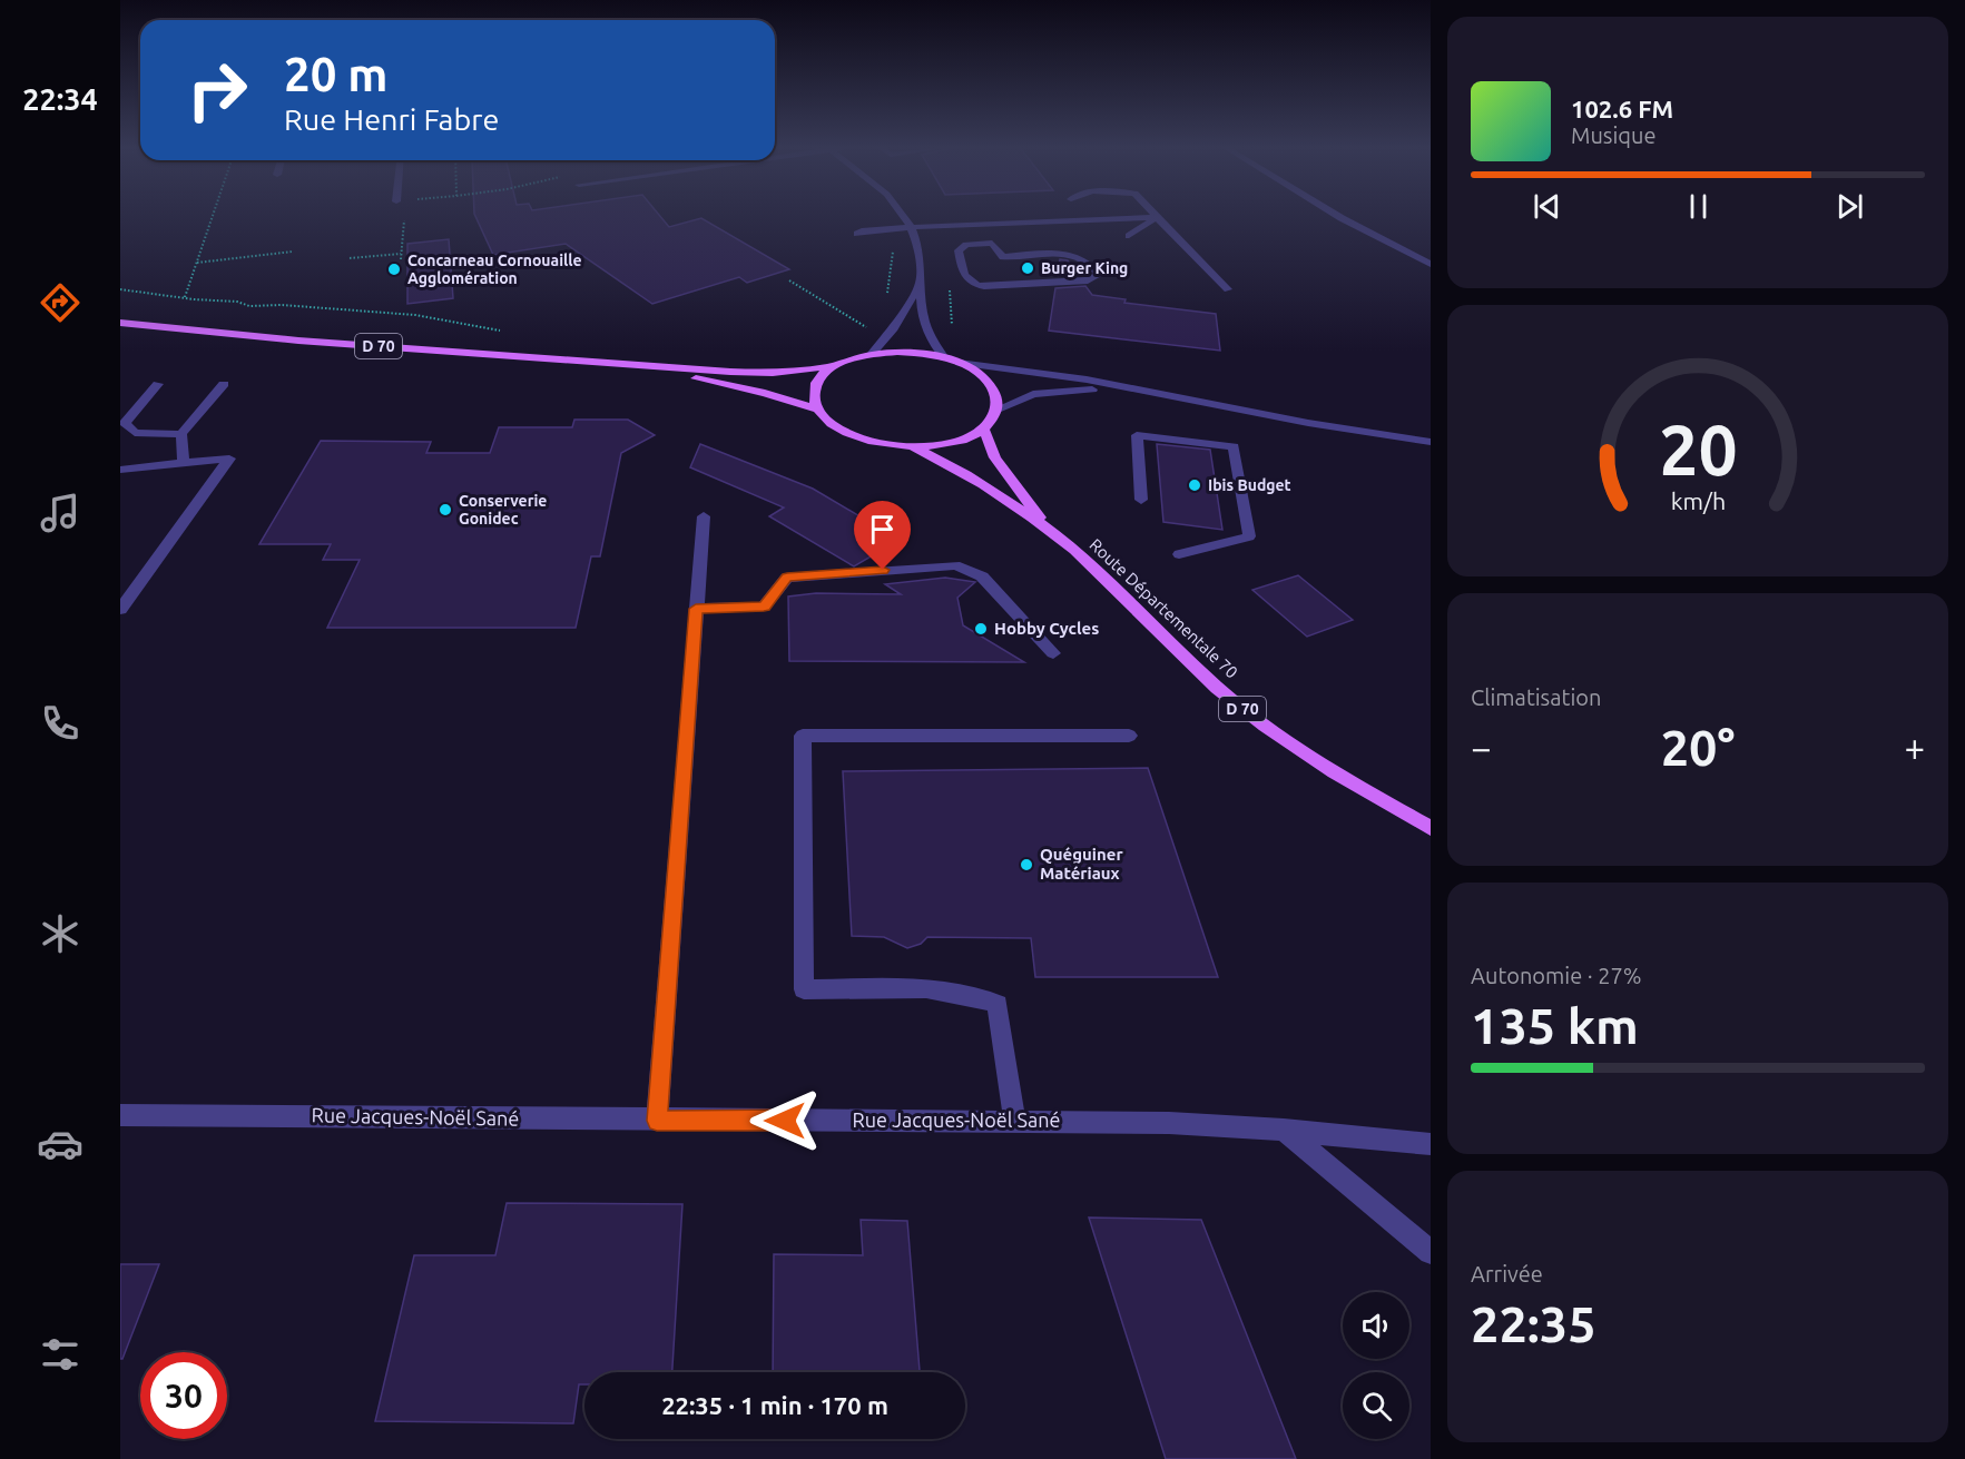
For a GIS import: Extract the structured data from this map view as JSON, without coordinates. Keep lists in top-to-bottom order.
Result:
{
  "streets": {
    "main road": ["D 70", "Route Départementale 70"],
    "street": ["Rue Jacques-Noël Sané"]
  },
  "places": [
    "Burger King",
    "Concarneau Cornouaille Agglomération",
    "Ibis Budget",
    "Conserverie Gonidec",
    "Hobby Cycles",
    "Quéguiner Matériaux"
  ],
  "page": {
    "tabs": "22:34",
    "turn": ["20 m", "Rue Henri Fabre"],
    "song": ["102.6 FM", "Musique"],
    "tile": [
      "Climatisation",
      ["Autonomie · 27%", "135 km"],
      ["Arrivée", "22:35"]
    ],
    "heat": ["−", "20°", "+"],
    "limit": "30",
    "trip": "22:35 · 1 min · 170 m",
    "gauge": ["20", "km/h"]
  }
}
